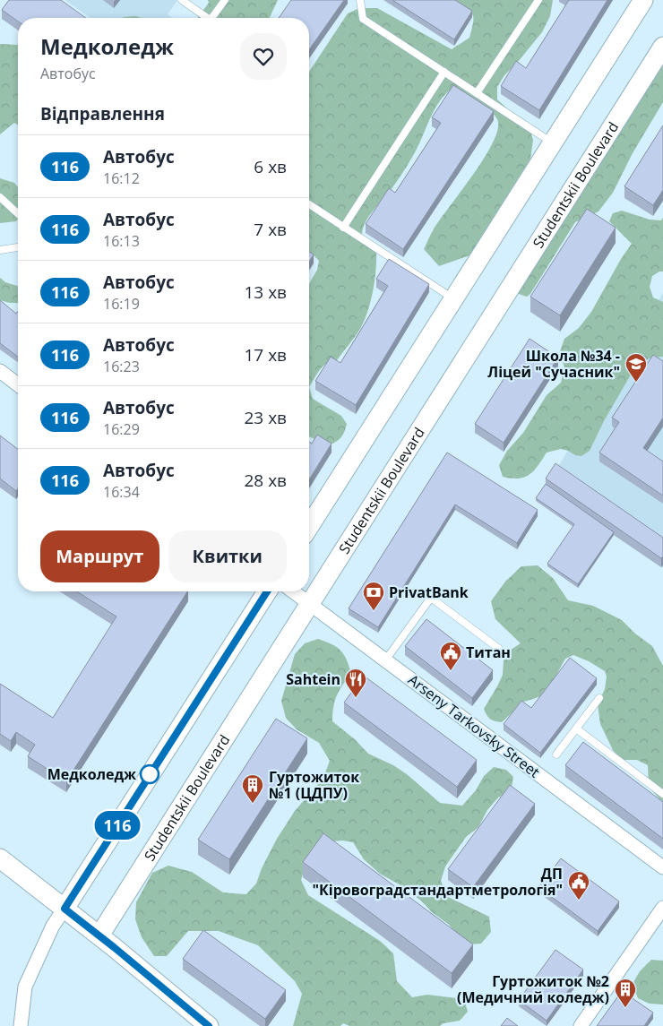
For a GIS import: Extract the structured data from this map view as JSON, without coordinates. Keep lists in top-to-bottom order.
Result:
{
  "streets": {
    "street": ["Studentskii Boulevard", "Arseny Tarkovsky Street"]
  },
  "crossings": [
    ["Studentskii Boulevard", "Arseny Tarkovsky Street"]
  ],
  "places": {
    "school or university": ["Школа №34 - Ліцей \"Сучасник\""],
    "bank": ["PrivatBank"],
    "public building": ["Титан", "ДП \"Кіровоградстандартметрологія\""],
    "restaurant": ["Sahtein"],
    "other": ["Медколедж"],
    "building": ["Гуртожиток №1 (ЦДПУ)", "Гуртожиток №2 (Медичний коледж)"]
  },
  "lines": ["bus line 116"],
  "page": {
    "on_map": "116",
    "heading": [
      ["Медколедж", "Автобус"],
      "Відправлення"
    ],
    "list": [
      {
        "mark": "116",
        "name": "Автобус",
        "note": "16:12",
        "value": "6 хв"
      },
      {
        "mark": "116",
        "name": "Автобус",
        "note": "16:13",
        "value": "7 хв"
      },
      {
        "mark": "116",
        "name": "Автобус",
        "note": "16:19",
        "value": "13 хв"
      },
      {
        "mark": "116",
        "name": "Автобус",
        "note": "16:23",
        "value": "17 хв"
      },
      {
        "mark": "116",
        "name": "Автобус",
        "note": "16:29",
        "value": "23 хв"
      },
      {
        "mark": "116",
        "name": "Автобус",
        "note": "16:34",
        "value": "28 хв"
      }
    ],
    "buttons": ["Маршрут", "Квитки"]
  }
}
